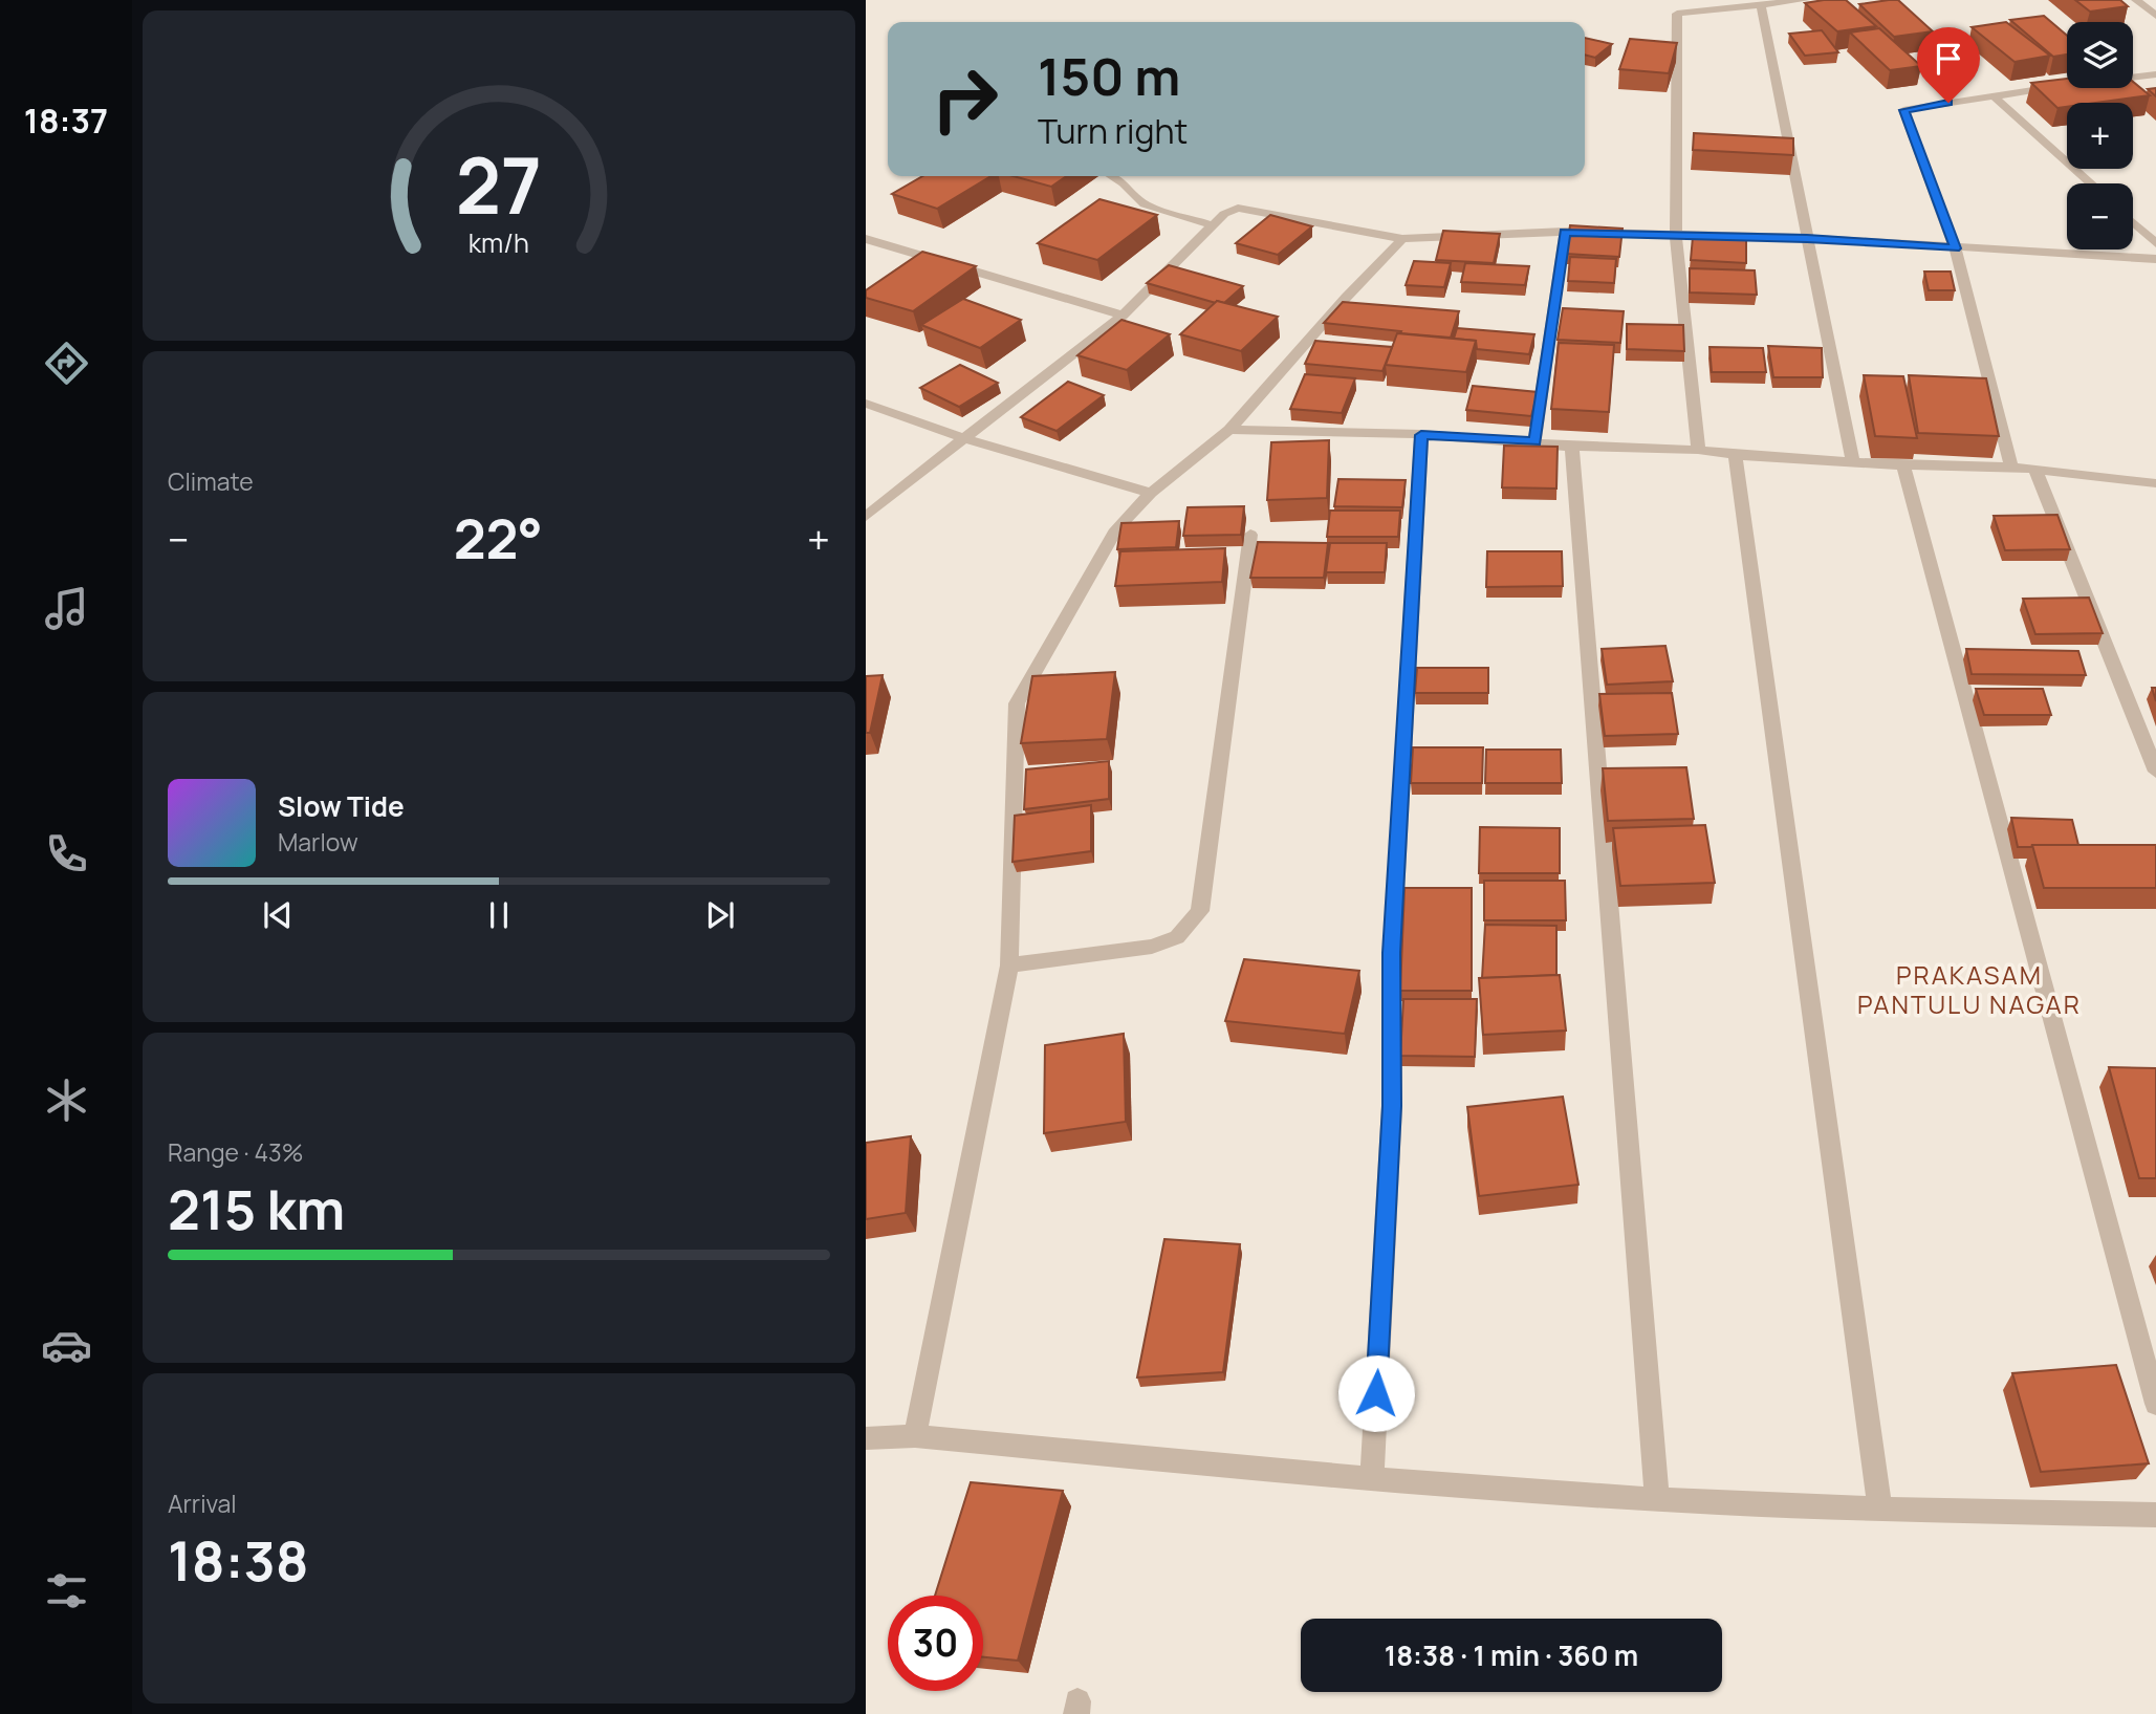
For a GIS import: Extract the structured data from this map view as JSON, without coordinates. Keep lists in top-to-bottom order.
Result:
{
  "districts": ["PRAKASAM PANTULU NAGAR"],
  "page": {
    "tabs": "18:37",
    "map_buttons": ["+", "−"],
    "turn": ["150 m", "Turn right"],
    "tile": [
      "Climate",
      ["Range · 43%", "215 km"],
      ["Arrival", "18:38"]
    ],
    "heat": ["−", "22°", "+"],
    "song": ["Slow Tide", "Marlow"],
    "limit": "30",
    "trip": "18:38 · 1 min · 360 m",
    "gauge": ["27", "km/h"]
  }
}
